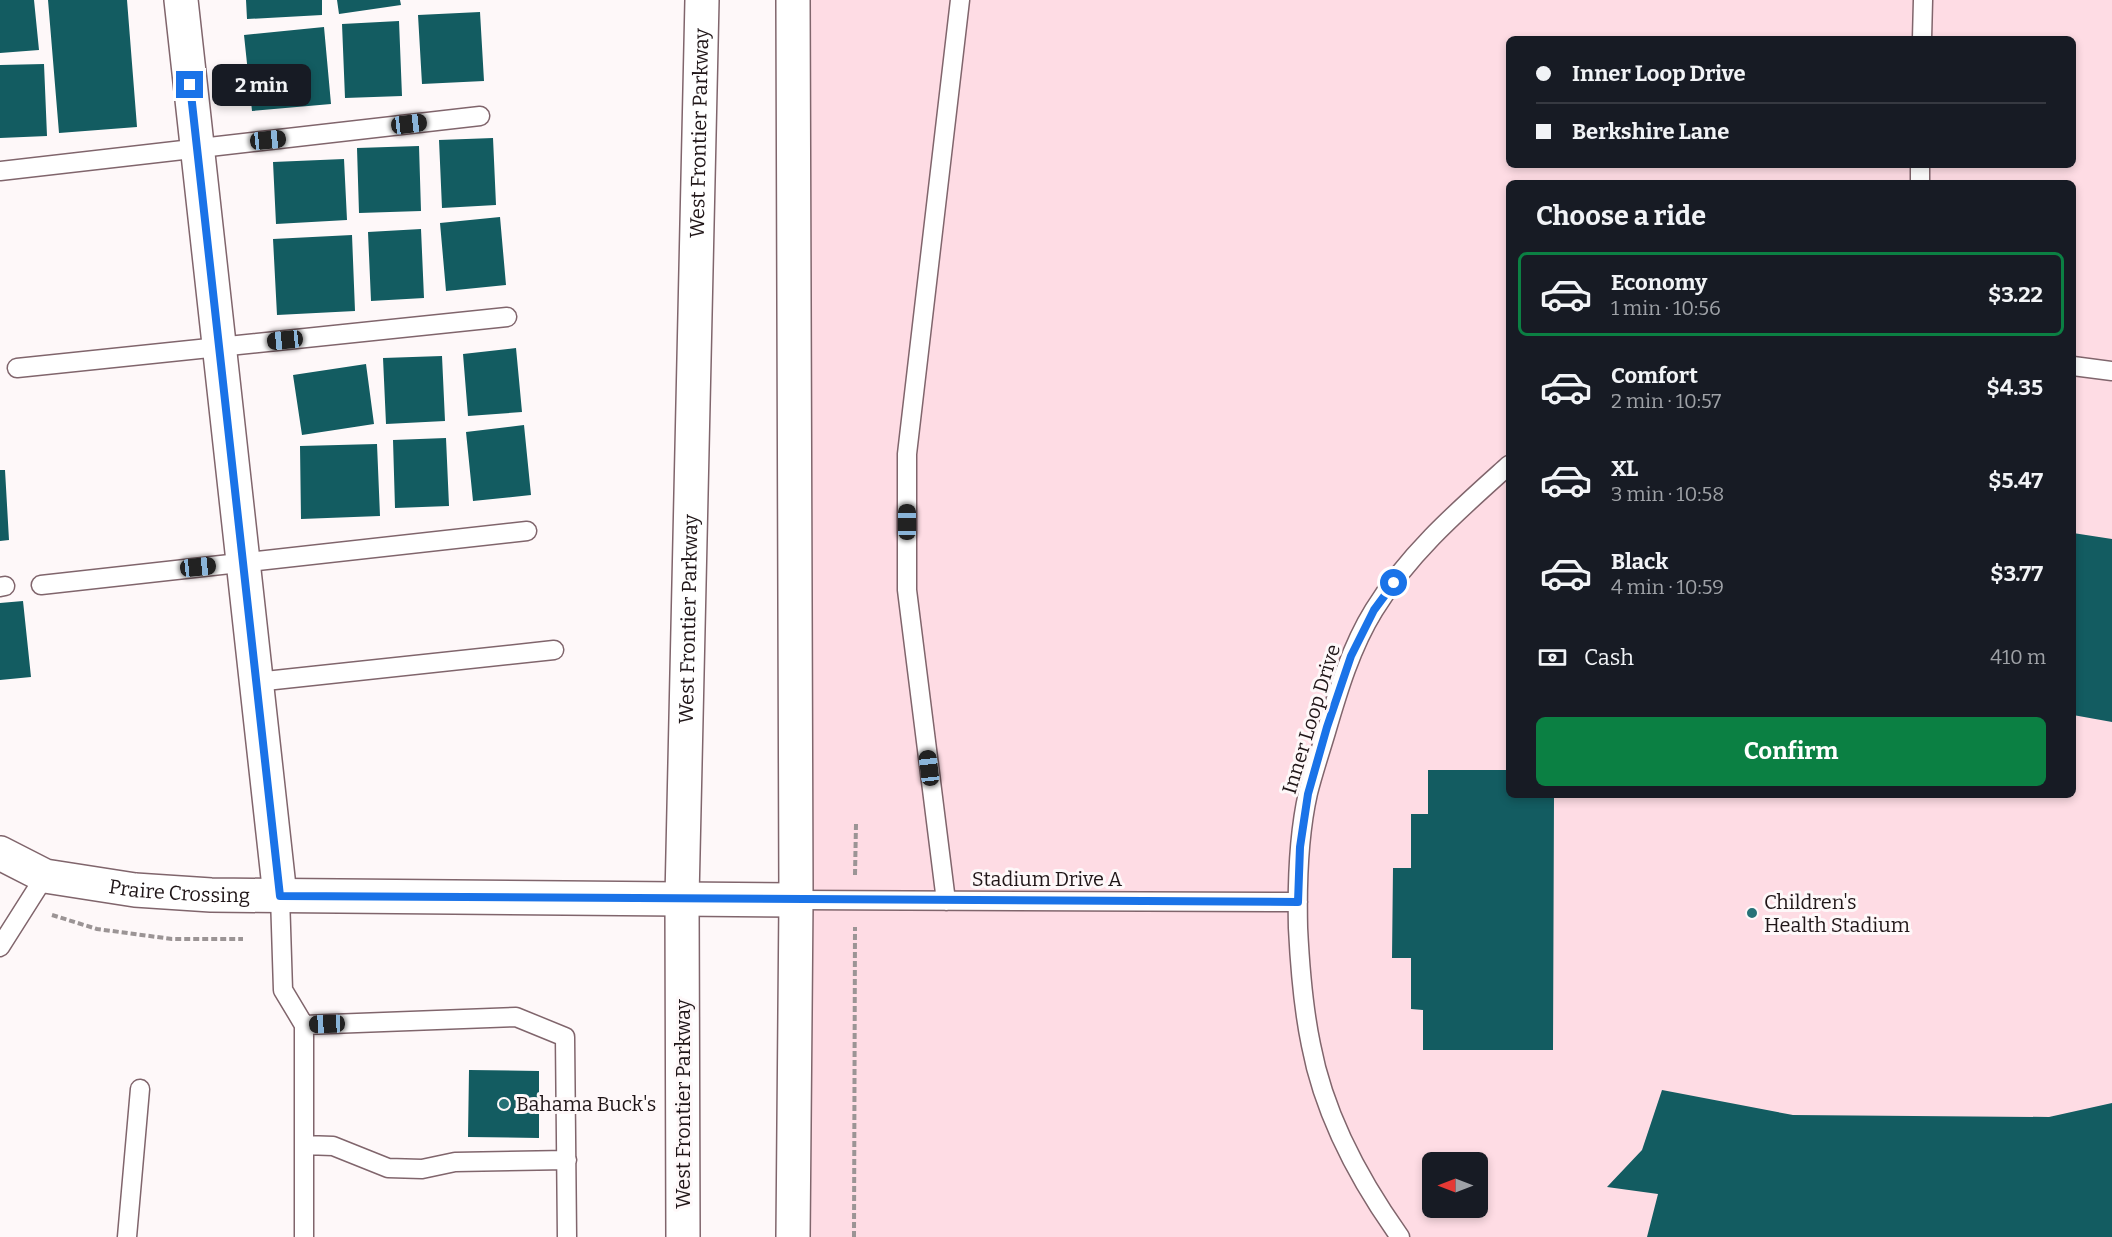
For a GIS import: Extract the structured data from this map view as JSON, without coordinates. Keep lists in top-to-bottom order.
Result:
{
  "streets": {
    "street": ["West Frontier Parkway", "Praire Crossing"],
    "lane": ["Inner Loop Drive", "Stadium Drive A"]
  },
  "crossings": [
    ["West Frontier Parkway", "Praire Crossing"],
    ["Inner Loop Drive", "Stadium Drive A"],
    ["Stadium Drive A", "Praire Crossing"]
  ],
  "places": ["Children's Health Stadium", "Bahama Buck's"],
  "north": "left",
  "page": {
    "banner": ["Inner Loop Drive", "Berkshire Lane"],
    "bubble": "2 min",
    "heading": "Choose a ride",
    "list": [
      {
        "name": "Economy",
        "note": "1 min · 10:56",
        "value": "$3.22"
      },
      {
        "name": "Comfort",
        "note": "2 min · 10:57",
        "value": "$4.35"
      },
      {
        "name": "XL",
        "note": "3 min · 10:58",
        "value": "$5.47"
      },
      {
        "name": "Black",
        "note": "4 min · 10:59",
        "value": "$3.77"
      }
    ],
    "pay": ["Cash", "410 m"],
    "buttons": "Confirm"
  }
}
